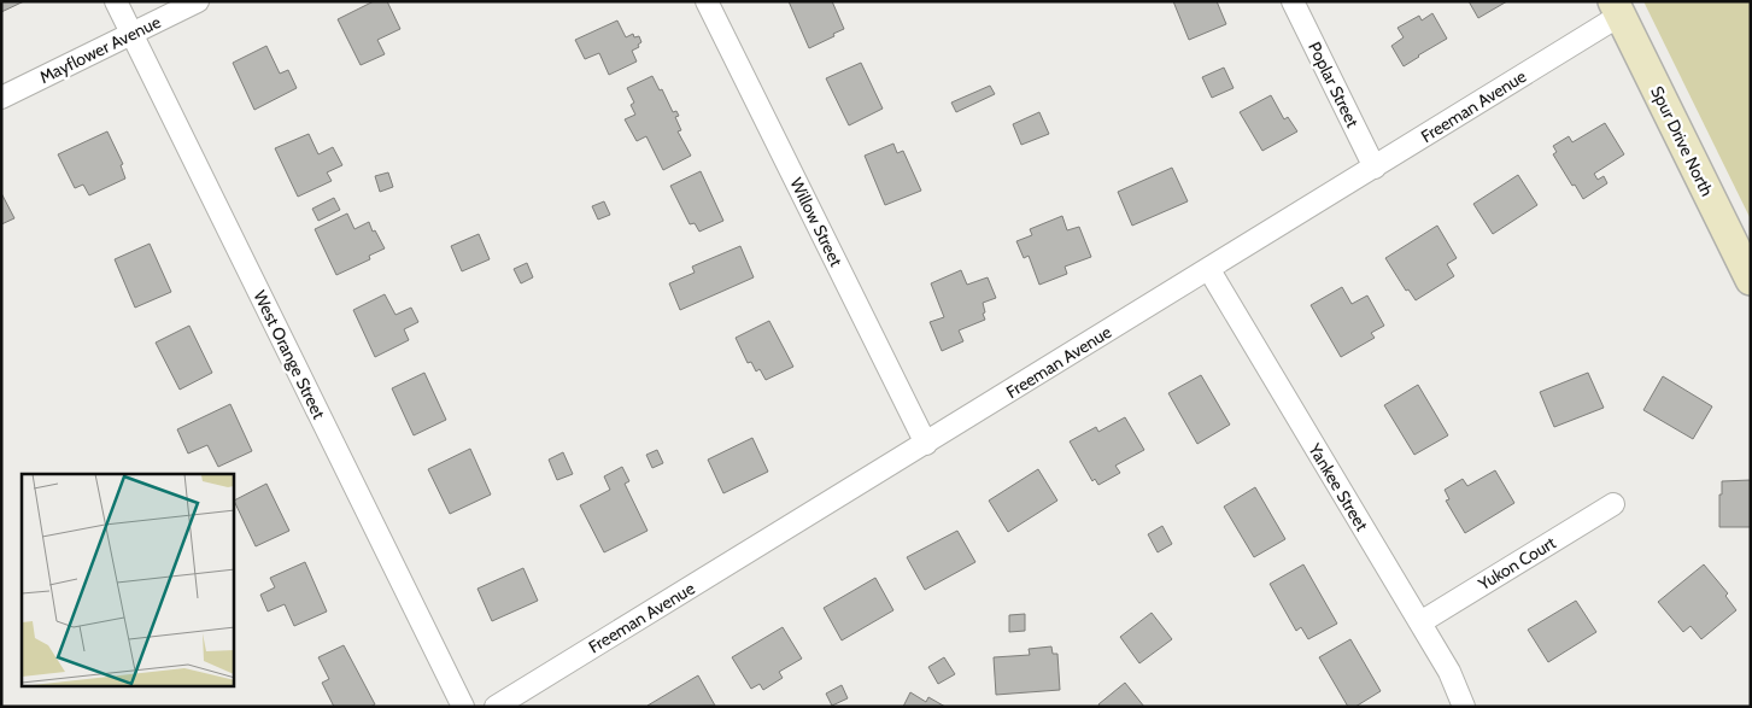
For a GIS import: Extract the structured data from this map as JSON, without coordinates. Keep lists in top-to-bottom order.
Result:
{
  "streets": {
    "street": [
      "Mayflower Avenue",
      "Poplar Street",
      "Freeman Avenue",
      "Spur Drive North",
      "Willow Street",
      "West Orange Street",
      "Yankee Street",
      "Yukon Court"
    ]
  },
  "crossings": [
    ["Mayflower Avenue", "West Orange Street"],
    ["Poplar Street", "Freeman Avenue"],
    ["Freeman Avenue", "Spur Drive North"],
    ["Freeman Avenue", "Willow Street"],
    ["Freeman Avenue", "Yankee Street"],
    ["Yankee Street", "Yukon Court"]
  ]
}
